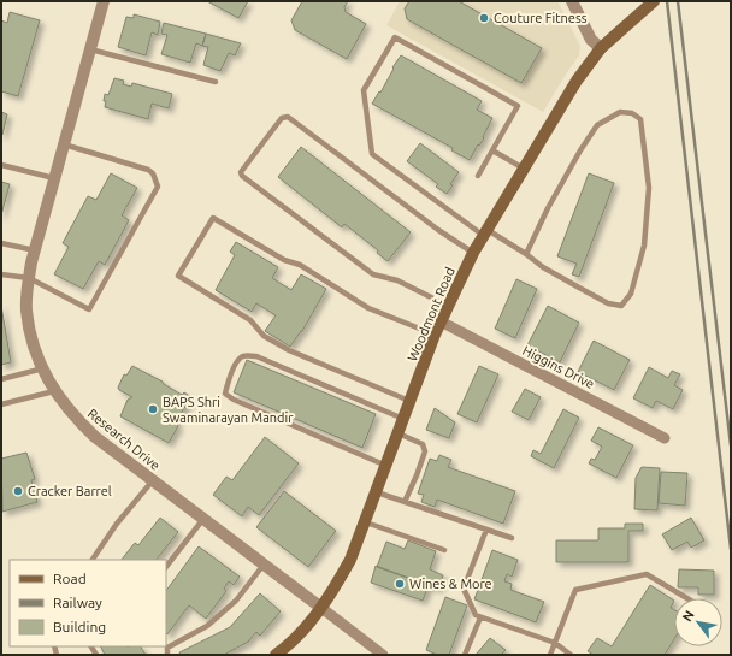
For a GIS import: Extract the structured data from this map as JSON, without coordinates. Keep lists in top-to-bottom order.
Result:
{
  "streets": {
    "main road": ["Woodmont Road"],
    "street": ["Higgins Drive", "Research Drive"]
  },
  "crossings": [
    ["Woodmont Road", "Higgins Drive"],
    ["Woodmont Road", "Research Drive"]
  ],
  "places": [
    "Couture Fitness",
    "BAPS Shri Swaminarayan Mandir",
    "Cracker Barrel",
    "Wines & More"
  ],
  "legend": ["Road", "Railway", "Building"],
  "north": "top left"
}
